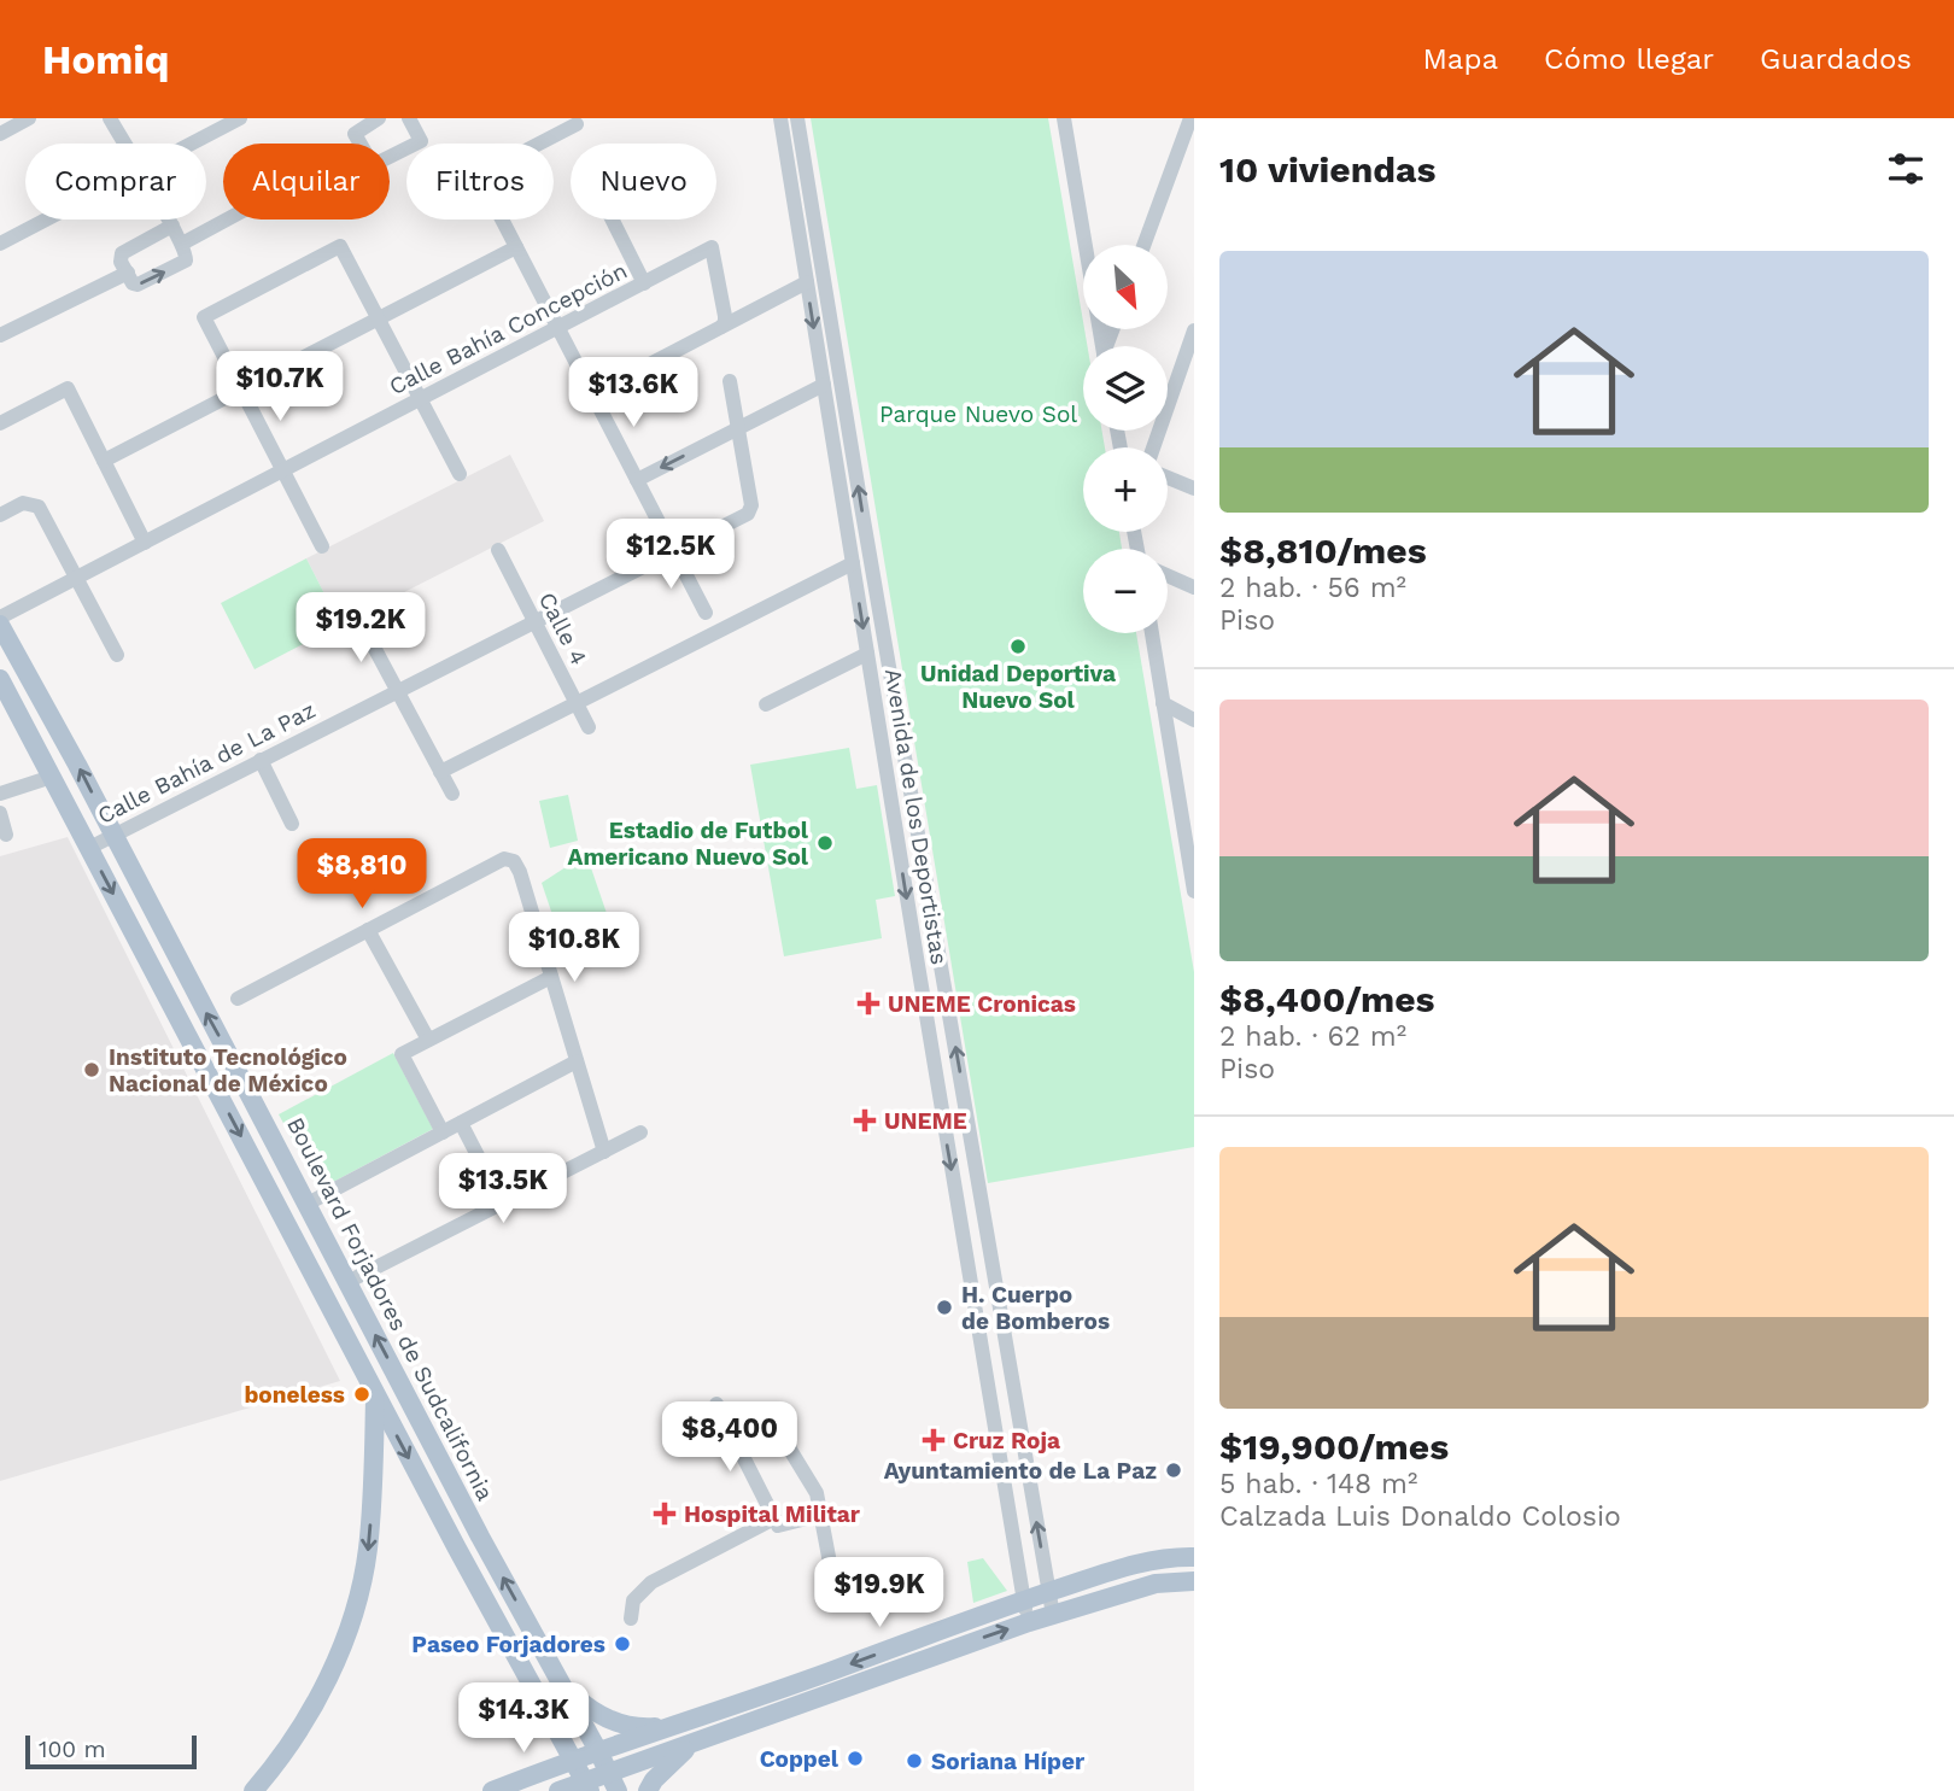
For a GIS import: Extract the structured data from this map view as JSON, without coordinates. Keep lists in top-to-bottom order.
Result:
{
  "streets": {
    "main road": ["Boulevard Forjadores de Sudcalifornia"],
    "street": [
      "Calle Bahía Concepción",
      "Calle 4",
      "Calle Bahía de La Paz",
      "Avenida de los Deportistas"
    ]
  },
  "crossings": [
    ["Calle 4", "Calle Bahía de La Paz"],
    ["Calle Bahía de La Paz", "Boulevard Forjadores de Sudcalifornia"]
  ],
  "parks": ["Parque Nuevo Sol"],
  "places": {
    "other": [
      "Unidad Deportiva Nuevo Sol",
      "Estadio de Futbol Americano Nuevo Sol",
      "Instituto Tecnológico Nacional de México",
      "H. Cuerpo de Bomberos",
      "boneless",
      "Ayuntamiento de La Paz",
      "Paseo Forjadores",
      "Coppel",
      "Soriana Híper"
    ],
    "health": [
      "UNEME Cronicas",
      "UNEME",
      "Cruz Roja",
      "Hospital Militar"
    ]
  },
  "scale_bar": "100 m",
  "north": "bottom right",
  "page": {
    "header": "Homiq",
    "nav": ["Mapa", "Cómo llegar", "Guardados"],
    "heading": "10 viviendas",
    "chip": [
      "Comprar",
      "Alquilar",
      "Filtros",
      "Nuevo"
    ],
    "list": [
      {
        "name": "$8,810/mes",
        "note": "2 hab. · 56 m² · Piso"
      },
      {
        "name": "$8,400/mes",
        "note": "2 hab. · 62 m² · Piso"
      },
      {
        "name": "$19,900/mes",
        "note": "5 hab. · 148 m² · Calzada Luis Donaldo Colosio"
      }
    ],
    "map_buttons": ["+", "−"],
    "price": [
      "$10.7K",
      "$13.6K",
      "$12.5K",
      "$19.2K",
      "$8,810",
      "$10.8K",
      "$13.5K",
      "$8,400",
      "$19.9K",
      "$14.3K"
    ],
    "scale": "100 m"
  }
}
